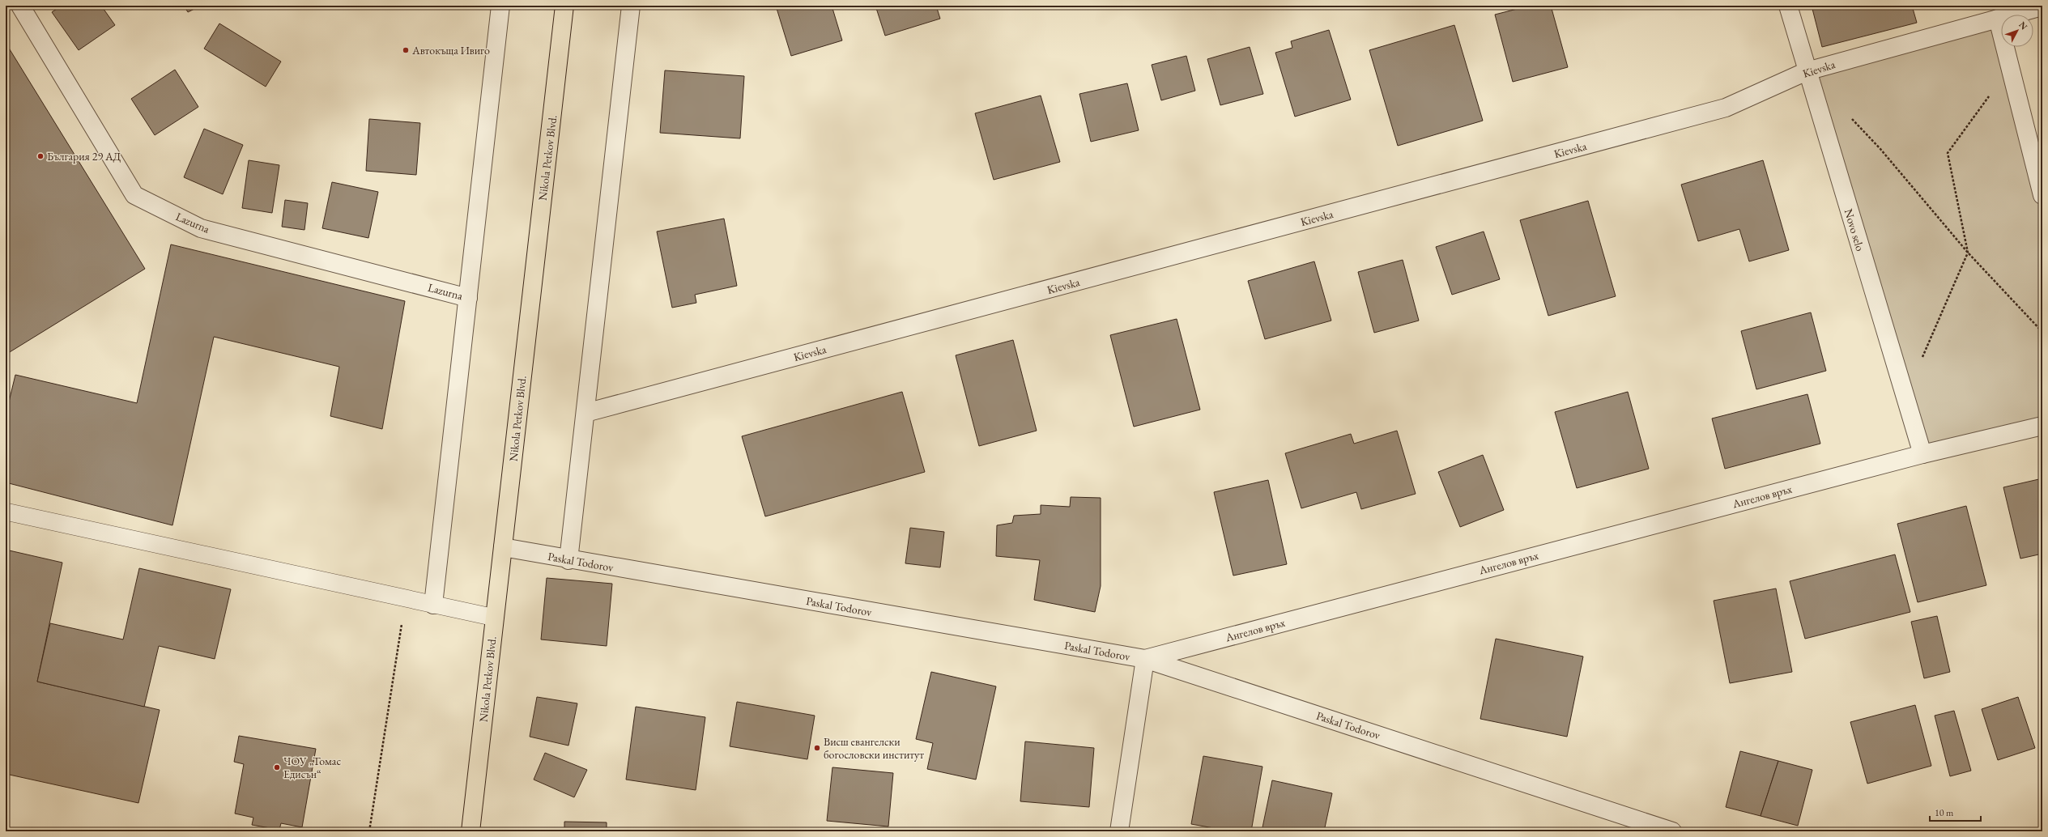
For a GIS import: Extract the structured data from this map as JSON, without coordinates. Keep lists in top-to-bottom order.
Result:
{
  "streets": {
    "highway": ["Nikola Petkov Blvd."],
    "street": [
      "Kievska",
      "Lazurna",
      "Novo selo",
      "Ангелов връх",
      "Paskal Todorov"
    ]
  },
  "crossings": [
    ["Kievska", "Novo selo"],
    ["Nikola Petkov Blvd.", "Paskal Todorov"],
    ["Novo selo", "Ангелов връх"],
    ["Ангелов връх", "Paskal Todorov"]
  ],
  "places": [
    "Автокъща Ивиго",
    "България 29 АД",
    "Висш евангелски богословски институт",
    "ЧОУ „Томас Едисън“"
  ],
  "scale_bar": "10 m",
  "north": "top right"
}
